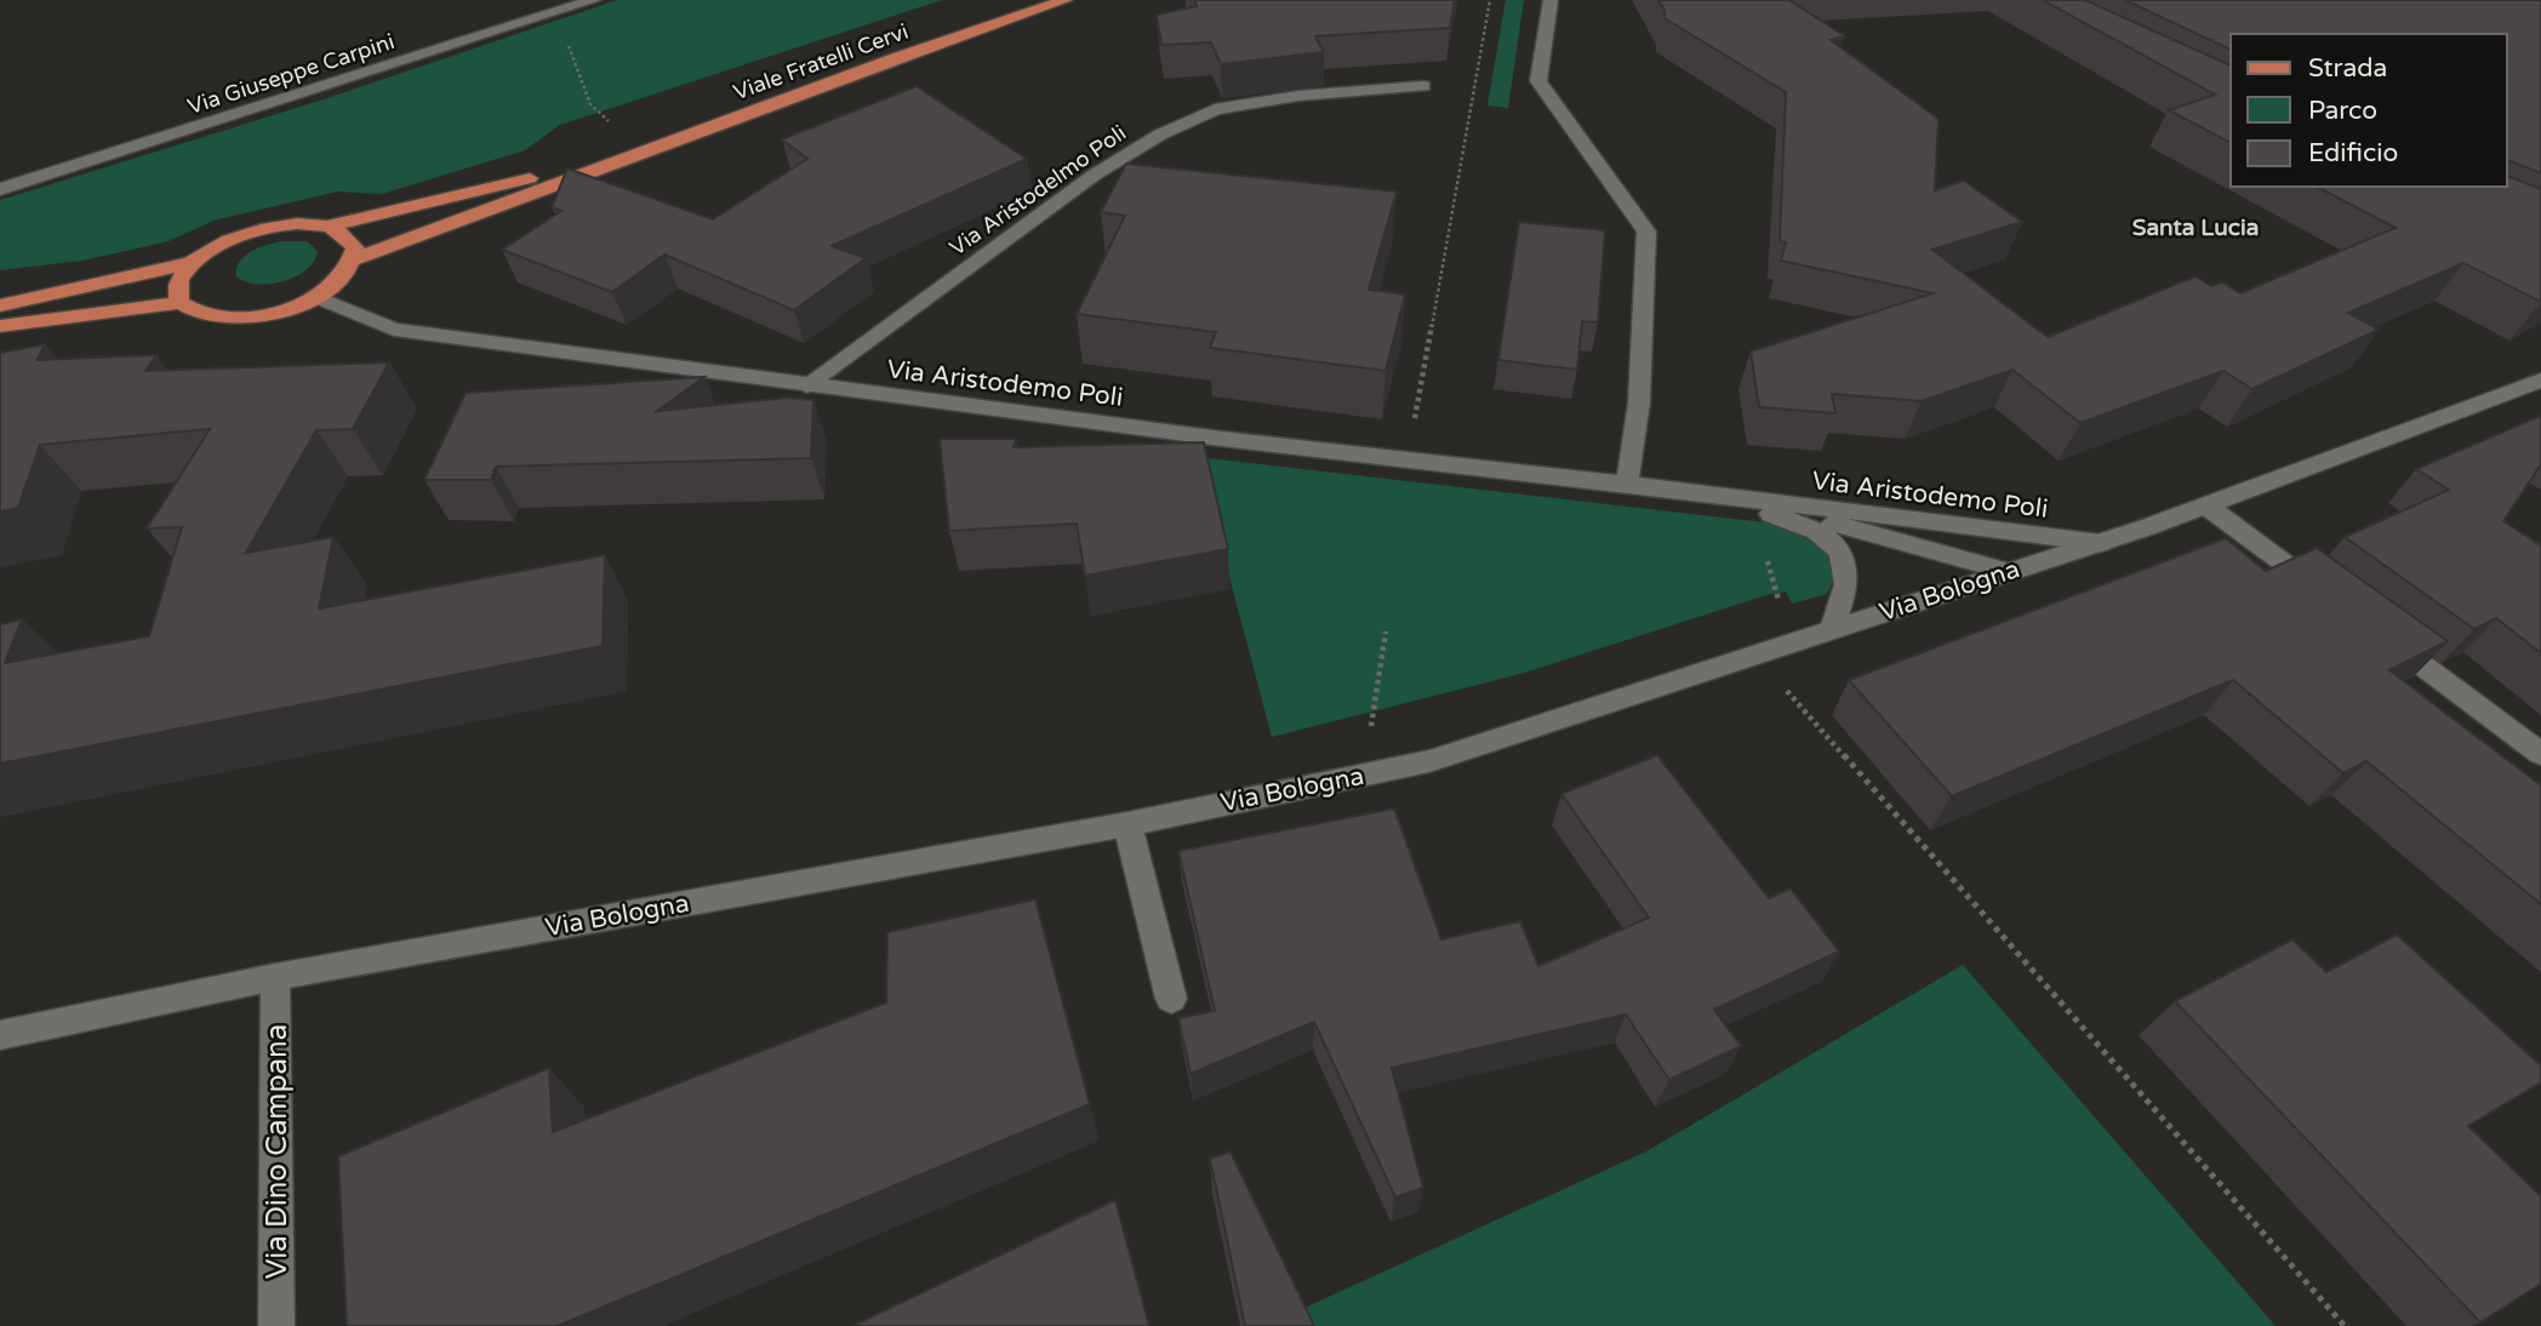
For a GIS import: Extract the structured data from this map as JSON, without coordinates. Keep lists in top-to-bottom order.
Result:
{
  "streets": {
    "main road": ["Viale Fratelli Cervi"],
    "street": [
      "Via Giuseppe Carpini",
      "Via Aristodelmo Poli",
      "Via Aristodemo Poli",
      "Via Bologna",
      "Via Dino Campana"
    ]
  },
  "crossings": [
    ["Via Aristodelmo Poli", "Via Aristodemo Poli"],
    ["Via Aristodemo Poli", "Via Bologna"],
    ["Via Bologna", "Via Dino Campana"]
  ],
  "districts": ["Santa Lucia"],
  "legend": ["Strada", "Parco", "Edificio"]
}
